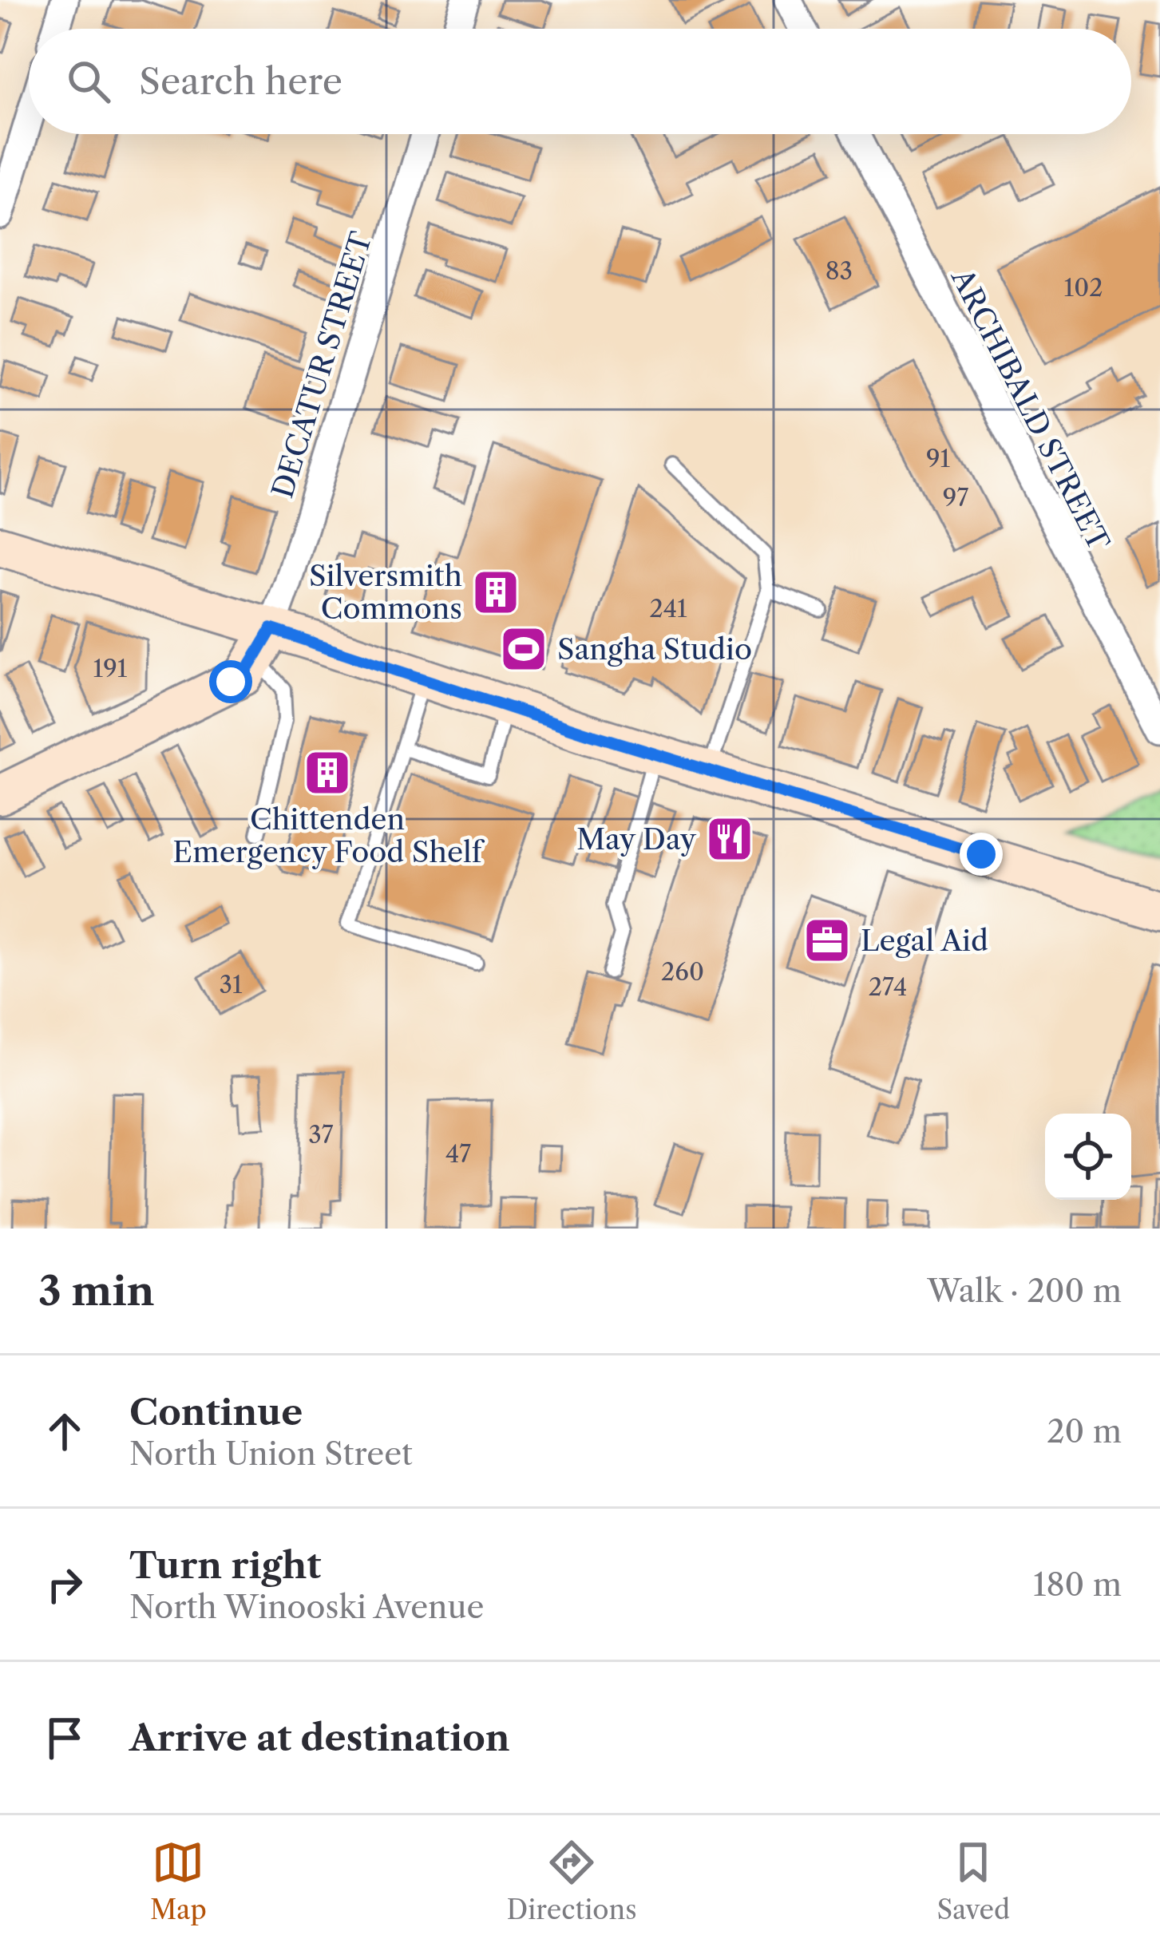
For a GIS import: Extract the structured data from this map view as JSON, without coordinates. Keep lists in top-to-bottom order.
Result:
{
  "streets": {
    "street": ["DECATUR STREET", "ARCHIBALD STREET"]
  },
  "places": {
    "building": ["Silversmith Commons", "Chittenden Emergency Food Shelf"],
    "sports": ["Sangha Studio"],
    "restaurant": ["May Day"],
    "office": ["Legal Aid"]
  },
  "house_numbers": [
    "83",
    "102",
    "91",
    "97",
    "241",
    "191",
    "260",
    "31",
    "274",
    "37",
    "47"
  ],
  "page": {
    "search": "Search here",
    "heading": ["3 min", "Walk · 200 m"],
    "list": [
      ["Continue", "North Union Street", "20 m"],
      ["Turn right", "North Winooski Avenue", "180 m"],
      "Arrive at destination"
    ],
    "nav": ["Map", "Directions", "Saved"]
  }
}
